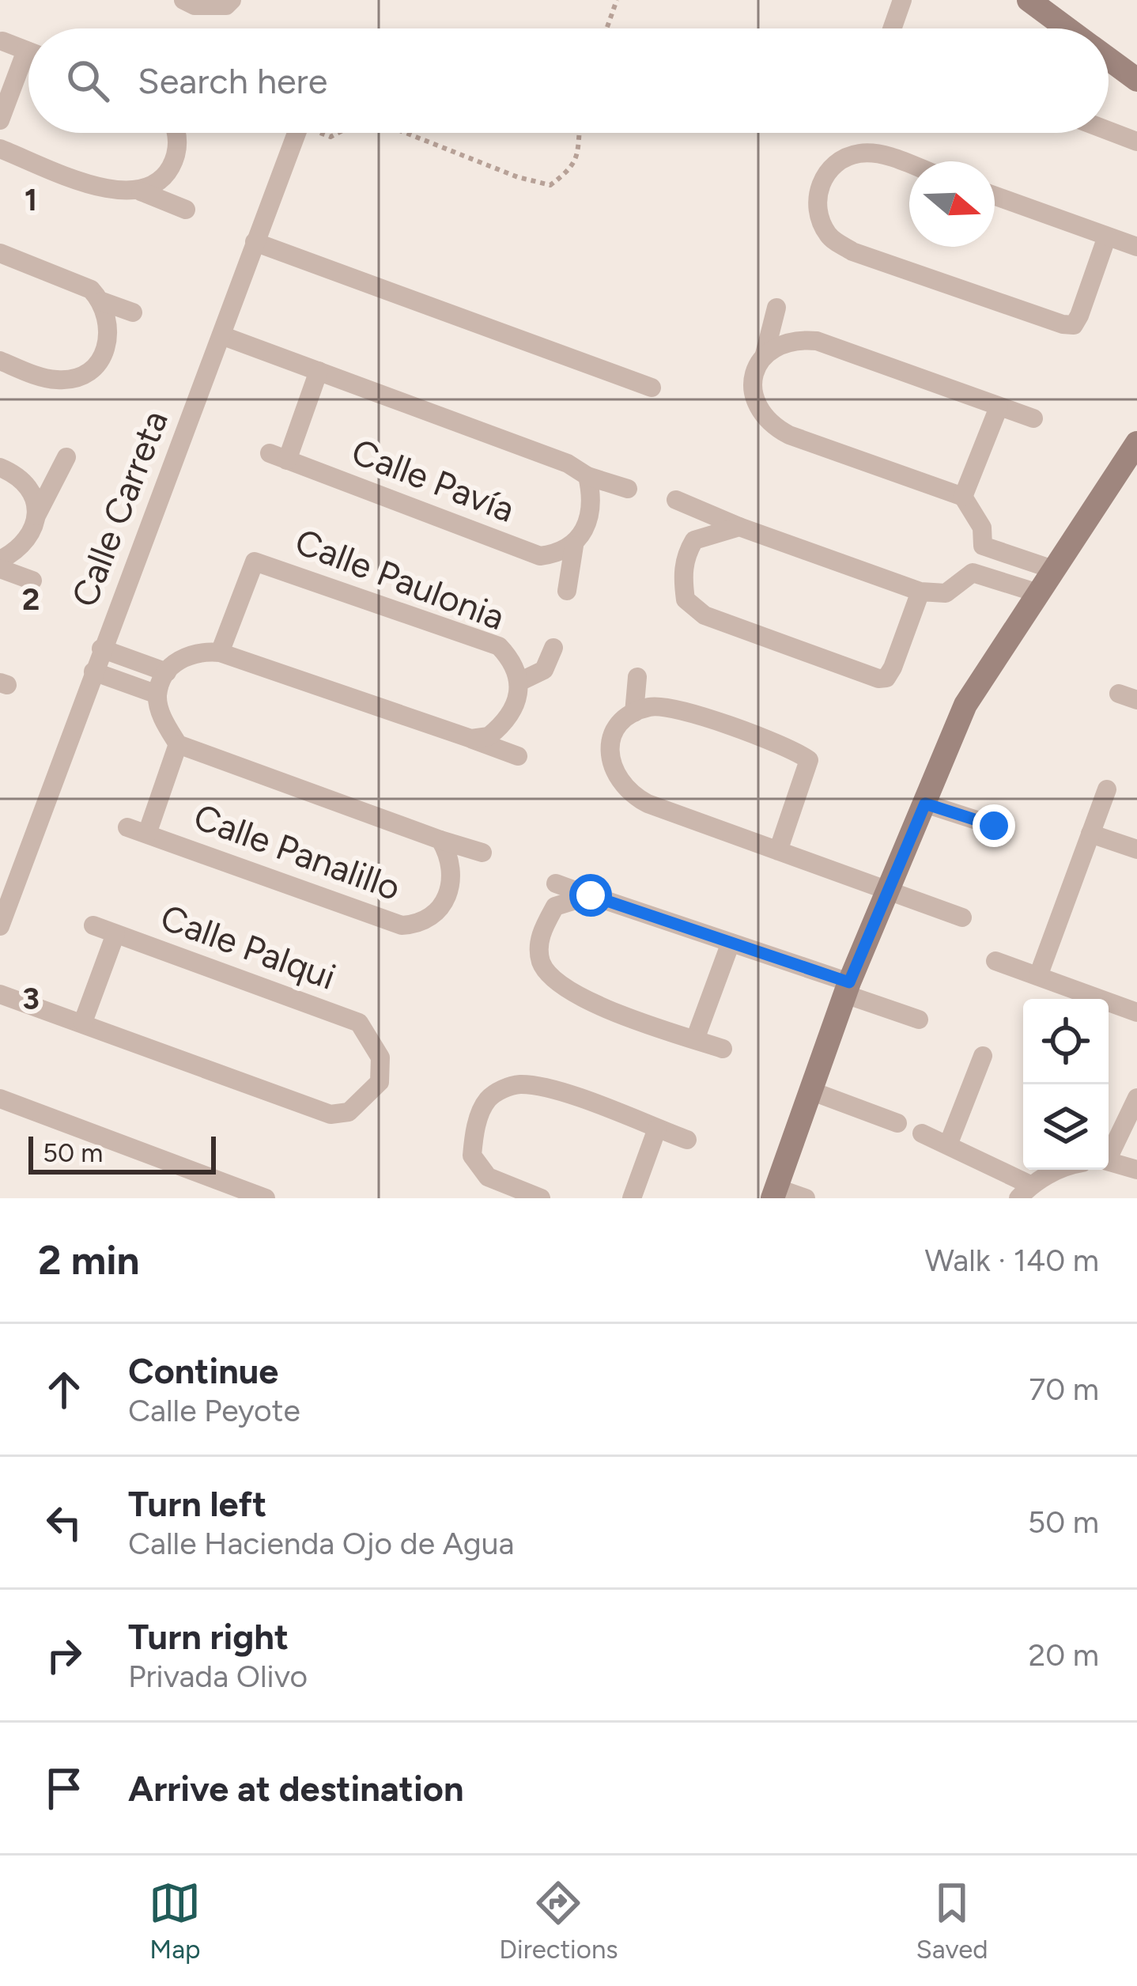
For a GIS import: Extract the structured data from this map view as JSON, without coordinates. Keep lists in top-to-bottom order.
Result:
{
  "streets": {
    "street": [
      "Calle Pavía",
      "Calle Carreta",
      "Calle Paulonia",
      "Calle Panalillo",
      "Calle Palqui"
    ]
  },
  "crossings": [
    ["Calle Pavía", "Calle Carreta"]
  ],
  "scale_bar": "50 m",
  "north": "right",
  "page": {
    "search": "Search here",
    "scale": "50 m",
    "heading": ["2 min", "Walk · 140 m"],
    "list": [
      ["Continue", "Calle Peyote", "70 m"],
      ["Turn left", "Calle Hacienda Ojo de Agua", "50 m"],
      ["Turn right", "Privada Olivo", "20 m"],
      "Arrive at destination"
    ],
    "nav": ["Map", "Directions", "Saved"]
  },
  "grid": {
    "rows": ["1", "2", "3"]
  }
}
